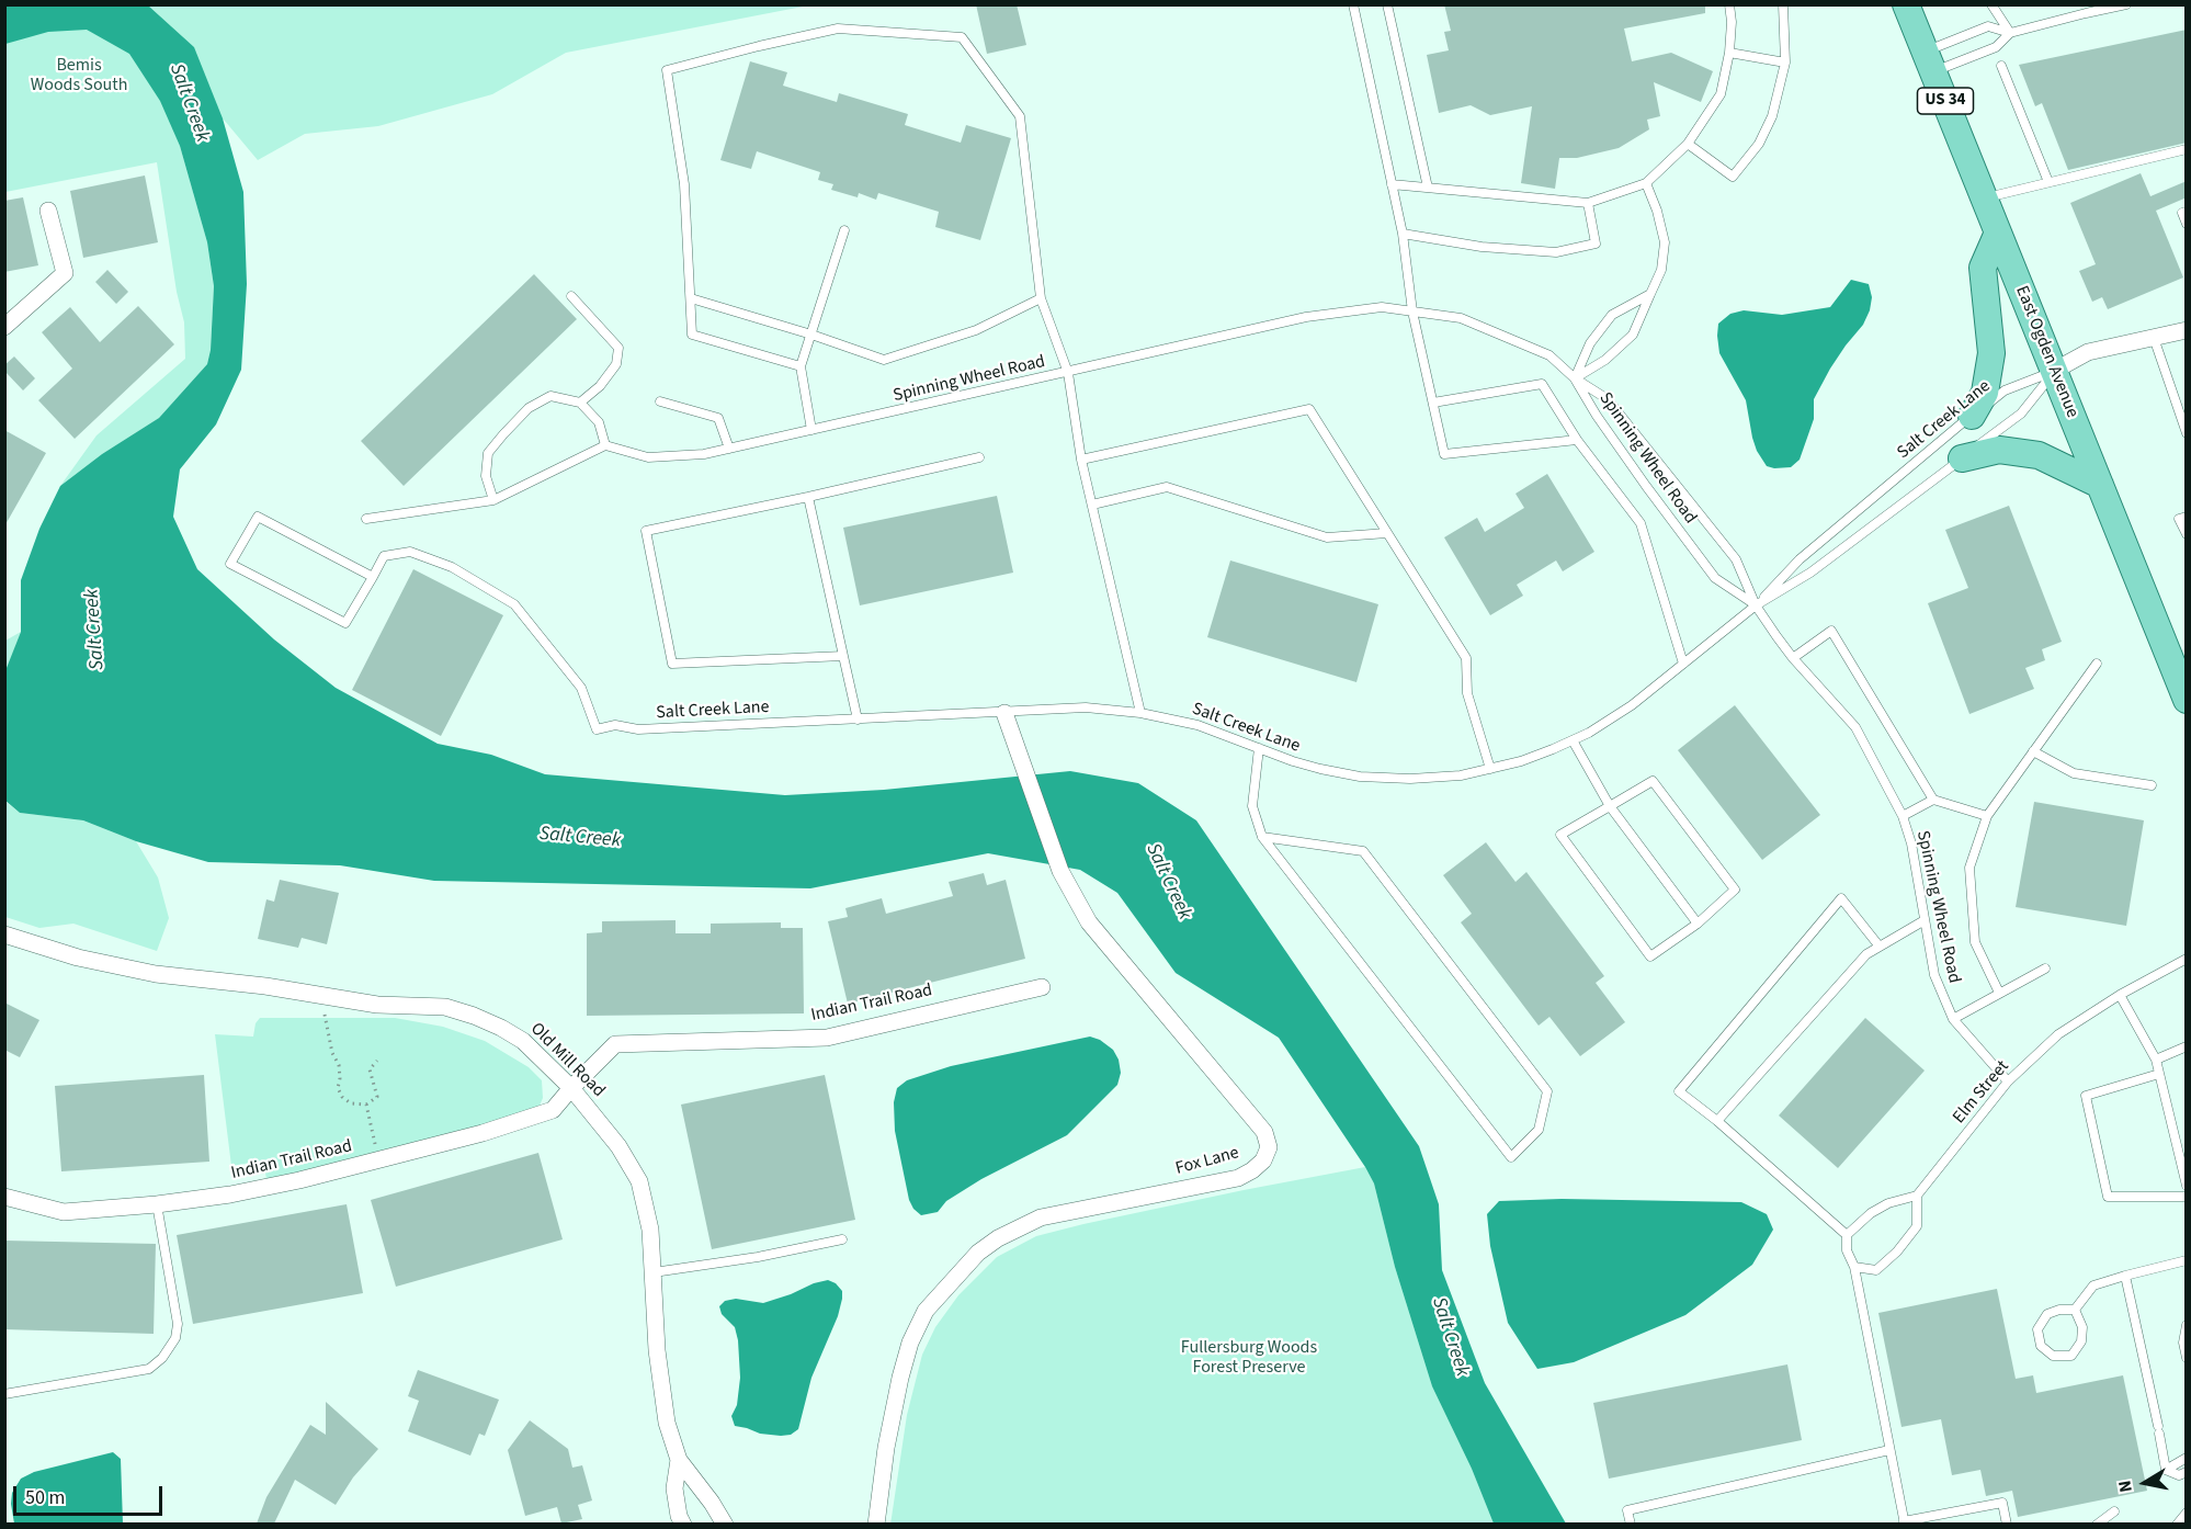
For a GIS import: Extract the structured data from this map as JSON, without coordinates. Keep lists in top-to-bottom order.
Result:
{
  "streets": {
    "main road": ["US 34", "East Ogden Avenue"],
    "street": ["Indian Trail Road", "Old Mill Road", "Fox Lane"],
    "lane": ["Spinning Wheel Road", "Salt Creek Lane", "Elm Street"]
  },
  "crossings": [
    ["East Ogden Avenue", "Salt Creek Lane"],
    ["Spinning Wheel Road", "Salt Creek Lane"],
    ["Spinning Wheel Road", "Elm Street"],
    ["Salt Creek Lane", "Fox Lane"],
    ["Indian Trail Road", "Old Mill Road"]
  ],
  "water": ["Salt Creek"],
  "parks": ["Bemis Woods South", "Fullersburg Woods Forest Preserve"],
  "scale_bar": "50 m",
  "north": "left"
}
